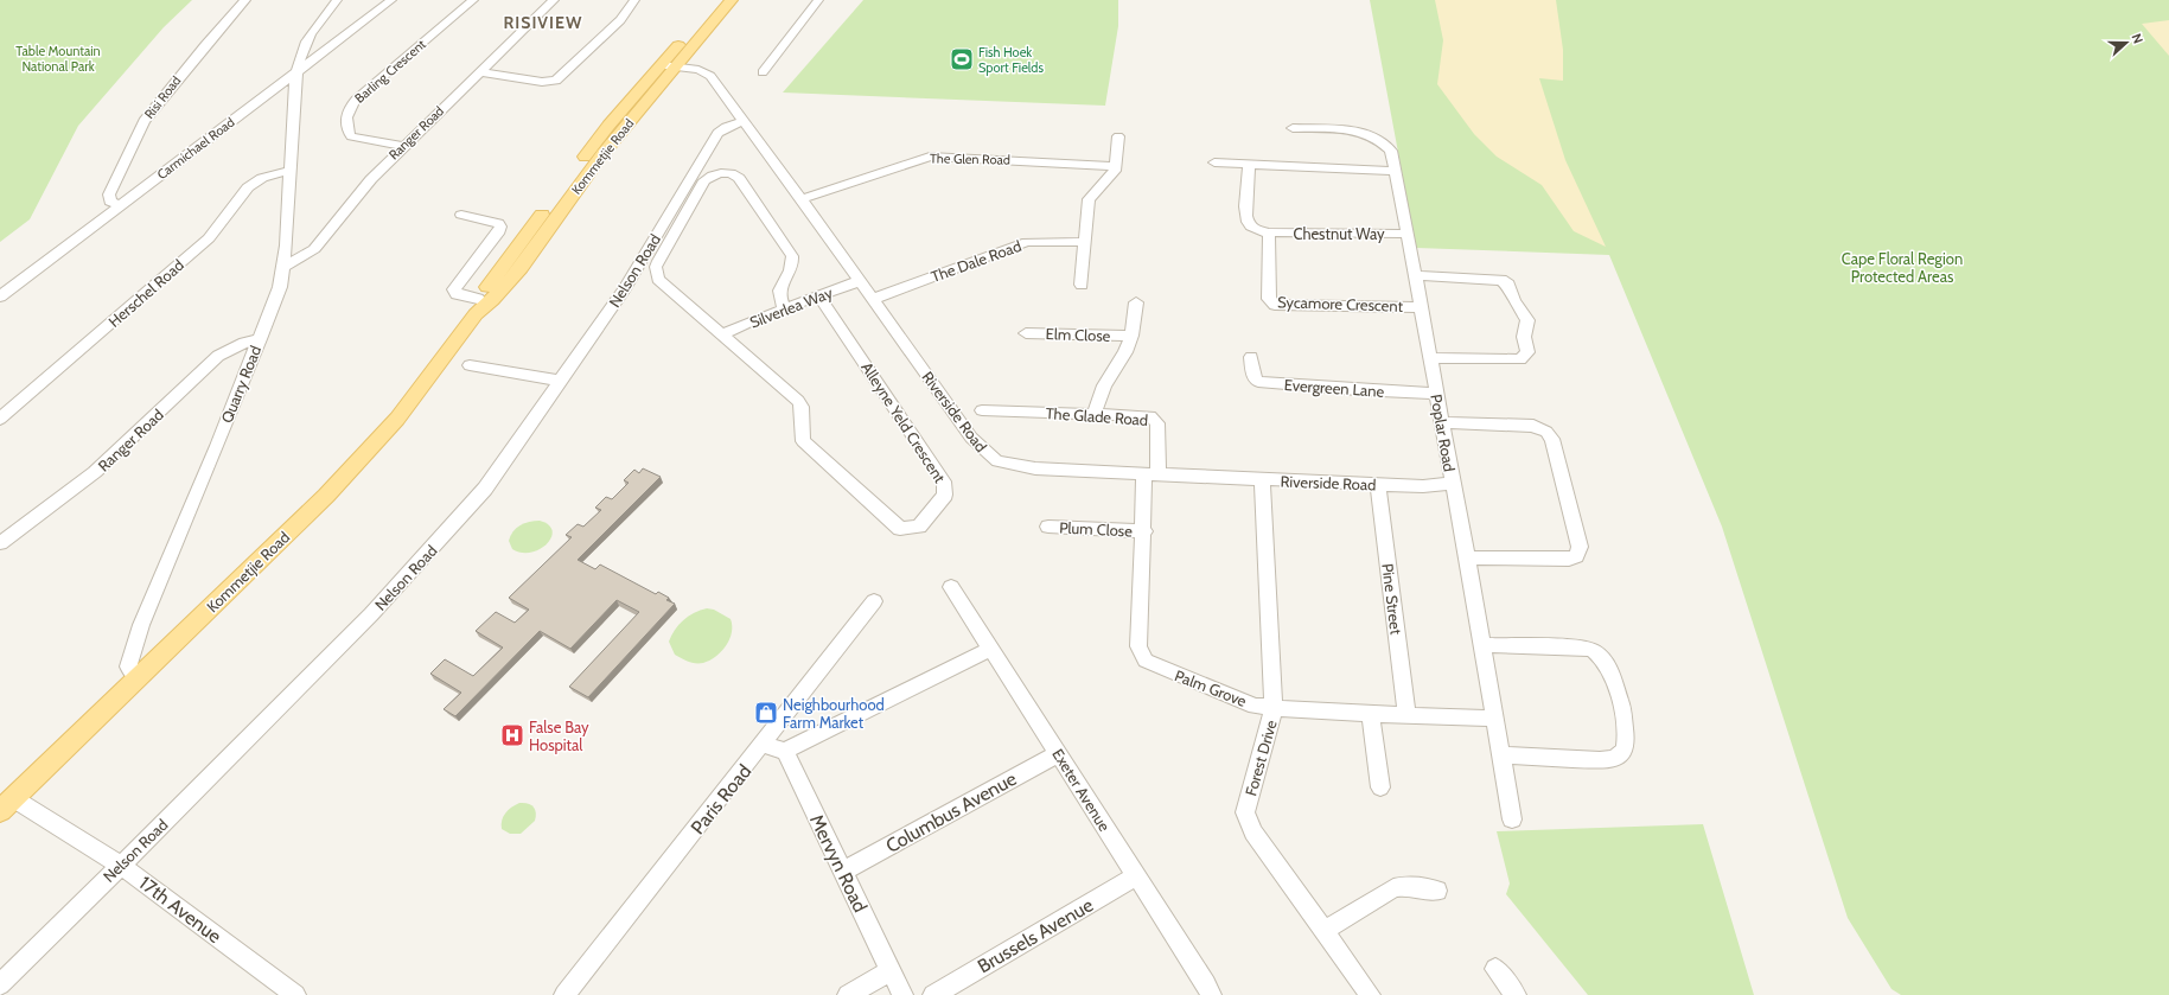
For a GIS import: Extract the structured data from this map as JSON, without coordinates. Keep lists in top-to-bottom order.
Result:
{
  "streets": {
    "main road": ["Kommetjie Road"],
    "street": [
      "Barling Crescent",
      "Risi Road",
      "Ranger Road",
      "Carmichael Road",
      "The Glen Road",
      "Chestnut Way",
      "The Dale Road",
      "Nelson Road",
      "Herschel Road",
      "Sycamore Crescent",
      "Silverlea Way",
      "Elm Close",
      "Quarry Road",
      "Evergreen Lane",
      "Riverside Road",
      "The Glade Road",
      "Alleyne Yeld Crescent",
      "Poplar Road",
      "Plum Close",
      "Pine Street",
      "Palm Grove",
      "Forest Drive",
      "Exeter Avenue",
      "Paris Road",
      "Columbus Avenue",
      "Mervyn Road",
      "17th Avenue",
      "Brussels Avenue"
    ]
  },
  "crossings": [
    ["Barling Crescent", "Ranger Road"],
    ["Risi Road", "Carmichael Road"],
    ["Ranger Road", "Quarry Road"],
    ["Carmichael Road", "Quarry Road"],
    ["Kommetjie Road", "Quarry Road"],
    ["Kommetjie Road", "Riverside Road"],
    ["Kommetjie Road", "17th Avenue"],
    ["The Glen Road", "Riverside Road"],
    ["Chestnut Way", "Sycamore Crescent"],
    ["Chestnut Way", "Poplar Road"],
    ["The Dale Road", "Riverside Road"],
    ["Nelson Road", "Riverside Road"],
    ["Nelson Road", "17th Avenue"],
    ["Herschel Road", "Quarry Road"],
    ["Sycamore Crescent", "Poplar Road"],
    ["Silverlea Way", "Riverside Road"],
    ["Silverlea Way", "Alleyne Yeld Crescent"],
    ["Evergreen Lane", "Poplar Road"],
    ["Riverside Road", "The Glade Road"],
    ["Riverside Road", "Poplar Road"],
    ["Riverside Road", "Pine Street"],
    ["Riverside Road", "Palm Grove"],
    ["Riverside Road", "Forest Drive"],
    ["The Glade Road", "Palm Grove"],
    ["Poplar Road", "Palm Grove"],
    ["Plum Close", "Palm Grove"],
    ["Pine Street", "Palm Grove"],
    ["Palm Grove", "Forest Drive"],
    ["Exeter Avenue", "Columbus Avenue"],
    ["Exeter Avenue", "Brussels Avenue"],
    ["Columbus Avenue", "Mervyn Road"]
  ],
  "districts": ["RISIVIEW"],
  "parks": ["Table Mountain National Park", "Cape Floral Region Protected Areas"],
  "places": {
    "sports": ["Fish Hoek Sport Fields"],
    "shop": ["Neighbourhood Farm Market"],
    "hospital": ["False Bay Hospital"]
  },
  "north": "right"
}
